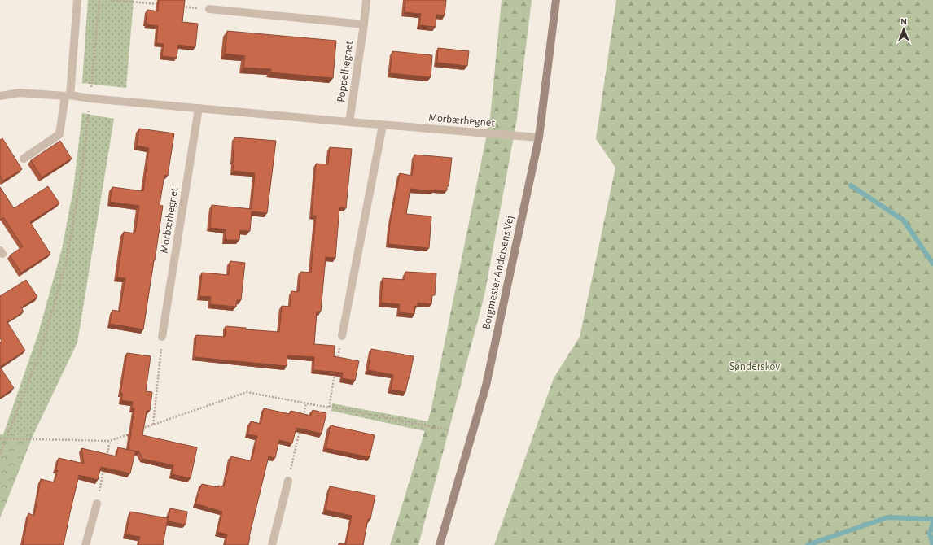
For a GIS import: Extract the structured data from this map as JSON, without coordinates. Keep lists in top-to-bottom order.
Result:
{
  "streets": {
    "street": ["Poppelhegnet", "Morbærhegnet", "Borgmester Andersens Vej"]
  },
  "crossings": [
    ["Poppelhegnet", "Morbærhegnet"],
    ["Morbærhegnet", "Borgmester Andersens Vej"]
  ],
  "parks": ["Sønderskov"],
  "north": "top"
}
